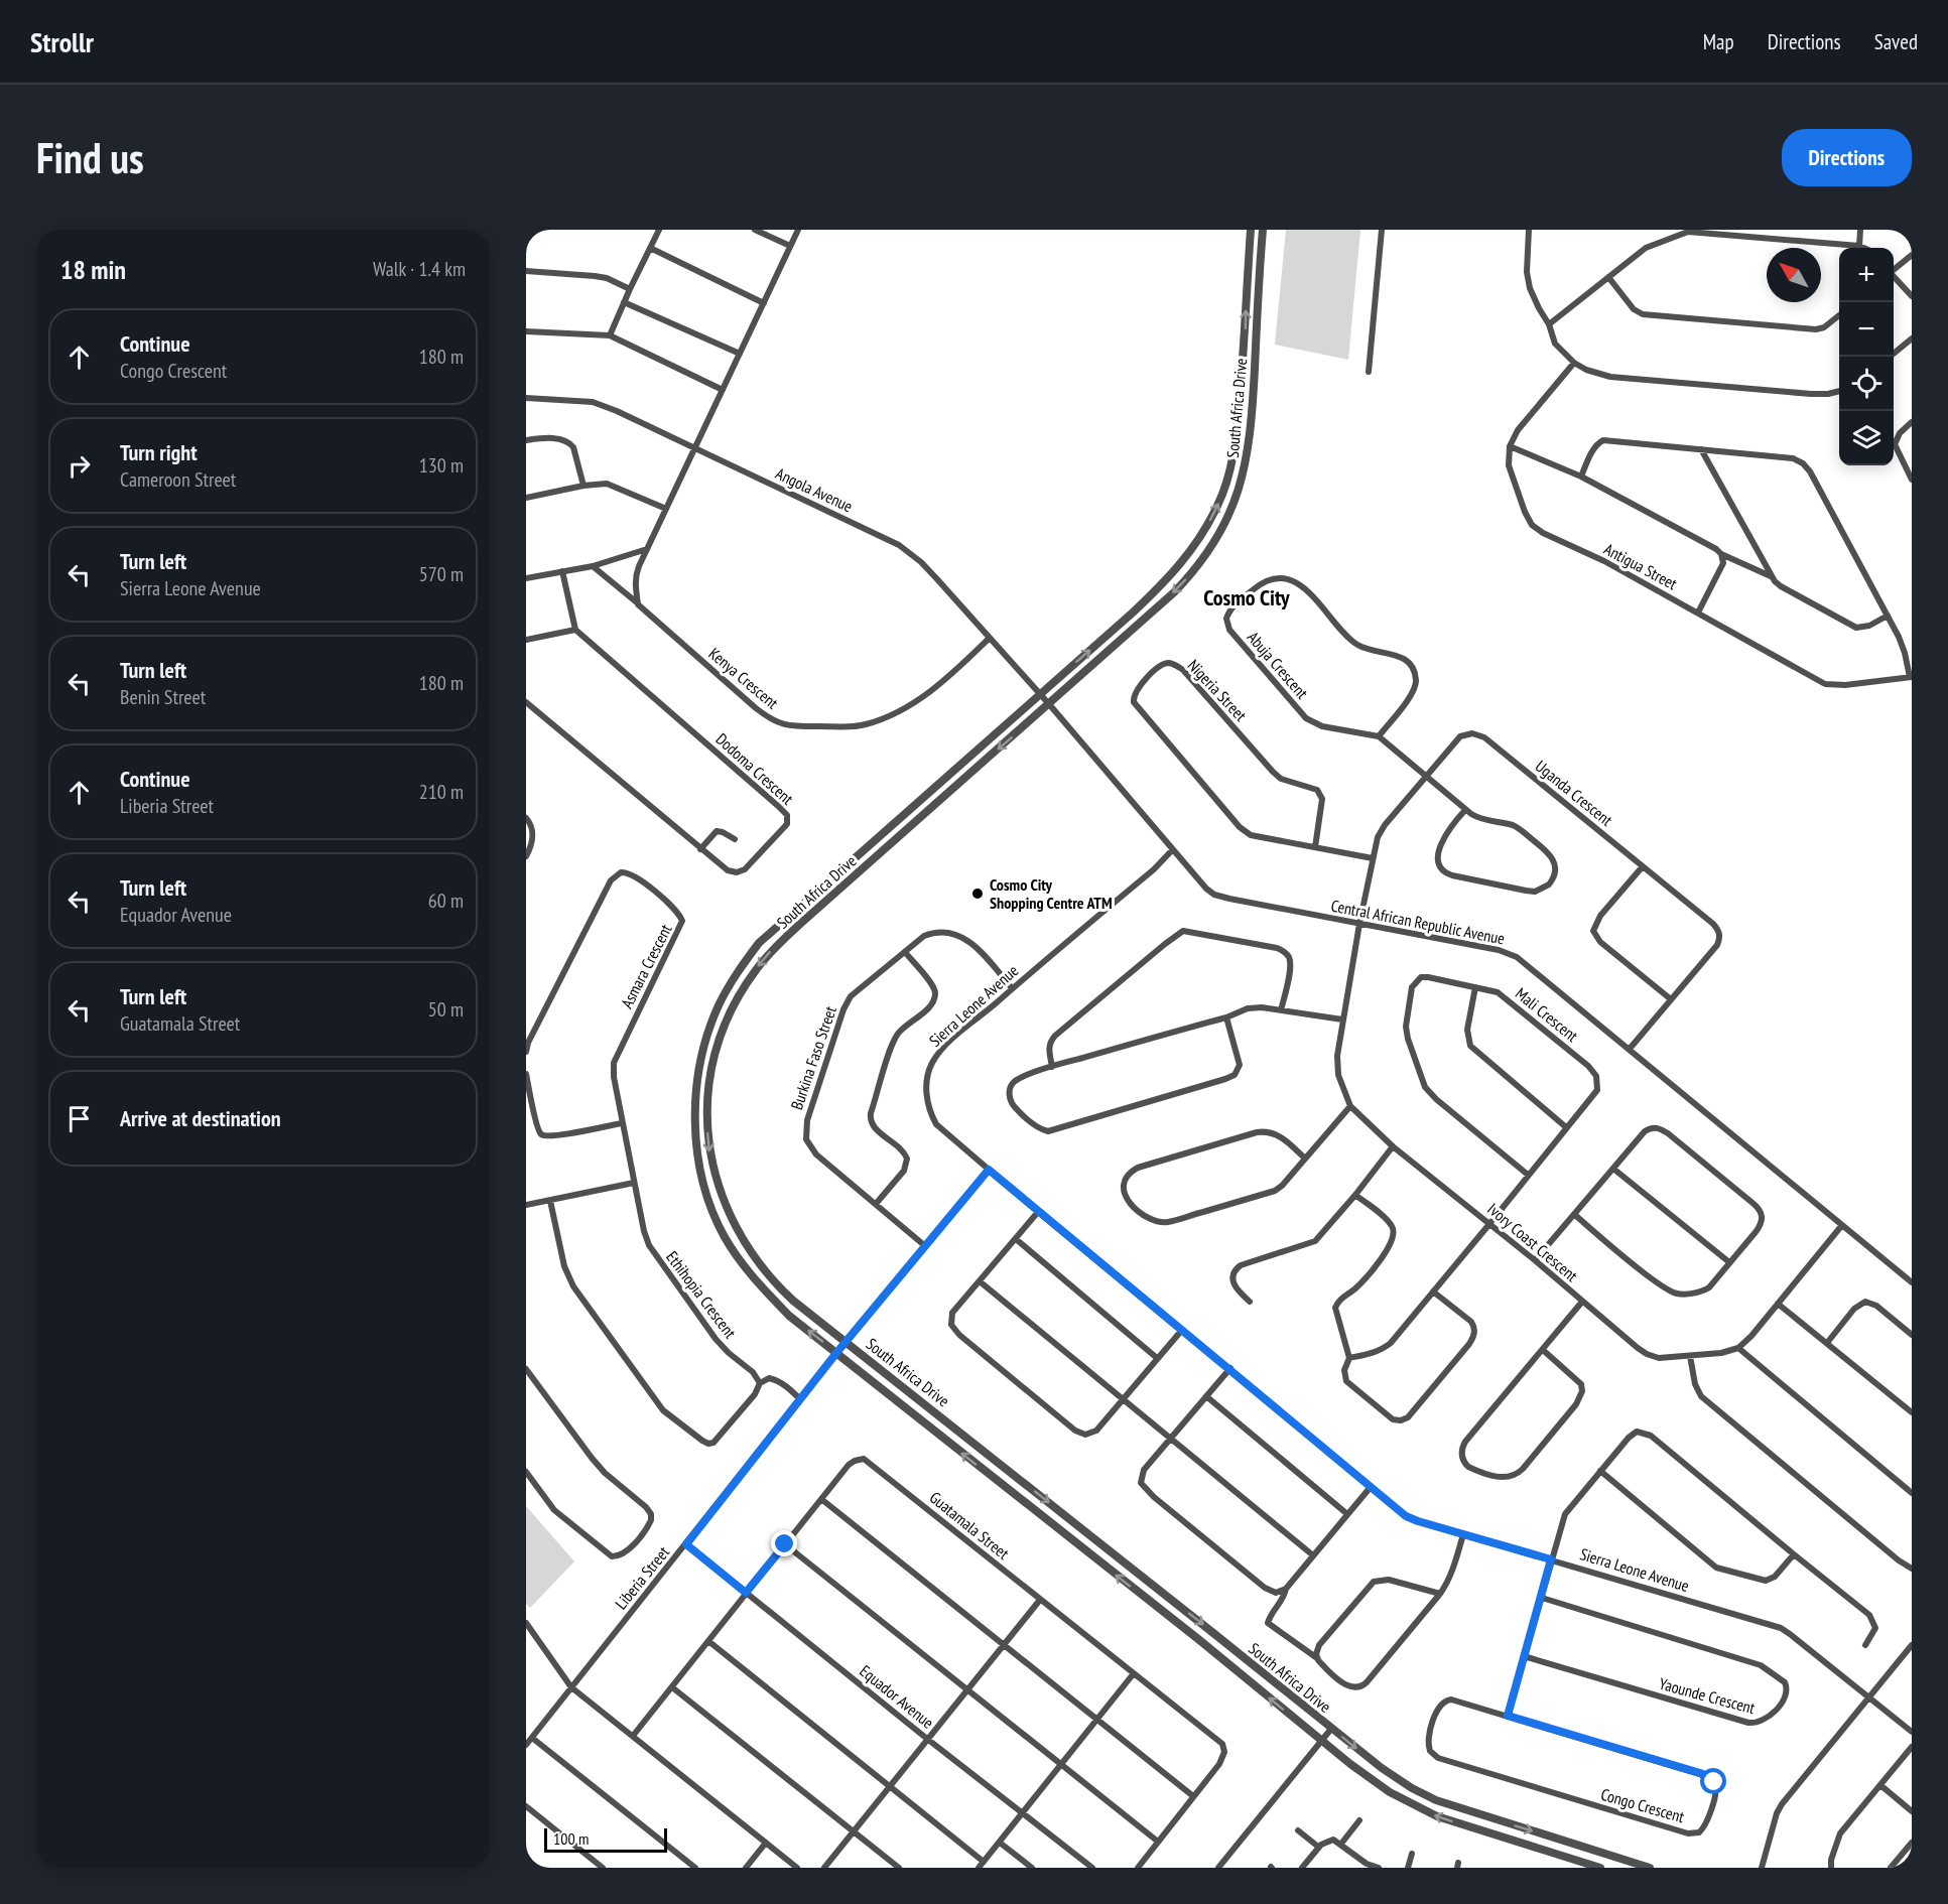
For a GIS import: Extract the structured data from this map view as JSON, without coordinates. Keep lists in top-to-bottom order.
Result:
{
  "streets": {
    "street": [
      "South Africa Drive",
      "Angola Avenue",
      "Antigua Street",
      "Abuja Crescent",
      "Kenya Crescent",
      "Nigeria Street",
      "Dodoma Crescent",
      "Uganda Crescent",
      "Central African Republic Avenue",
      "Asmara Crescent",
      "Sierra Leone Avenue",
      "Mali Crescent",
      "Burkina Faso Street",
      "Ivory Coast Crescent",
      "Ethihopia Crescent",
      "Guatamala Street",
      "Liberia Street",
      "Yaounde Crescent",
      "Equador Avenue",
      "Congo Crescent"
    ]
  },
  "crossings": [
    ["South Africa Drive", "Angola Avenue"],
    ["South Africa Drive", "Central African Republic Avenue"],
    ["South Africa Drive", "Liberia Street"],
    ["Angola Avenue", "Kenya Crescent"],
    ["Angola Avenue", "Central African Republic Avenue"],
    ["Abuja Crescent", "Uganda Crescent"],
    ["Nigeria Street", "Uganda Crescent"],
    ["Uganda Crescent", "Central African Republic Avenue"],
    ["Uganda Crescent", "Ivory Coast Crescent"],
    ["Central African Republic Avenue", "Sierra Leone Avenue"],
    ["Central African Republic Avenue", "Ivory Coast Crescent"],
    ["Asmara Crescent", "Ethihopia Crescent"],
    ["Sierra Leone Avenue", "Burkina Faso Street"],
    ["Sierra Leone Avenue", "Liberia Street"],
    ["Mali Crescent", "Ivory Coast Crescent"],
    ["Burkina Faso Street", "Liberia Street"],
    ["Guatamala Street", "Equador Avenue"],
    ["Liberia Street", "Equador Avenue"]
  ],
  "districts": ["Cosmo City"],
  "places": ["Cosmo City Shopping Centre ATM"],
  "scale_bar": "100 m",
  "north": "top left",
  "page": {
    "header": "Strollr",
    "nav": ["Map", "Directions", "Saved"],
    "buttons": "Directions",
    "title": "Find us",
    "heading": ["18 min", "Walk · 1.4 km"],
    "map_buttons": ["+", "−"],
    "list": [
      ["Continue", "Congo Crescent", "180 m"],
      ["Turn right", "Cameroon Street", "130 m"],
      ["Turn left", "Sierra Leone Avenue", "570 m"],
      ["Turn left", "Benin Street", "180 m"],
      ["Continue", "Liberia Street", "210 m"],
      ["Turn left", "Equador Avenue", "60 m"],
      ["Turn left", "Guatamala Street", "50 m"],
      "Arrive at destination"
    ],
    "scale": "100 m"
  }
}
